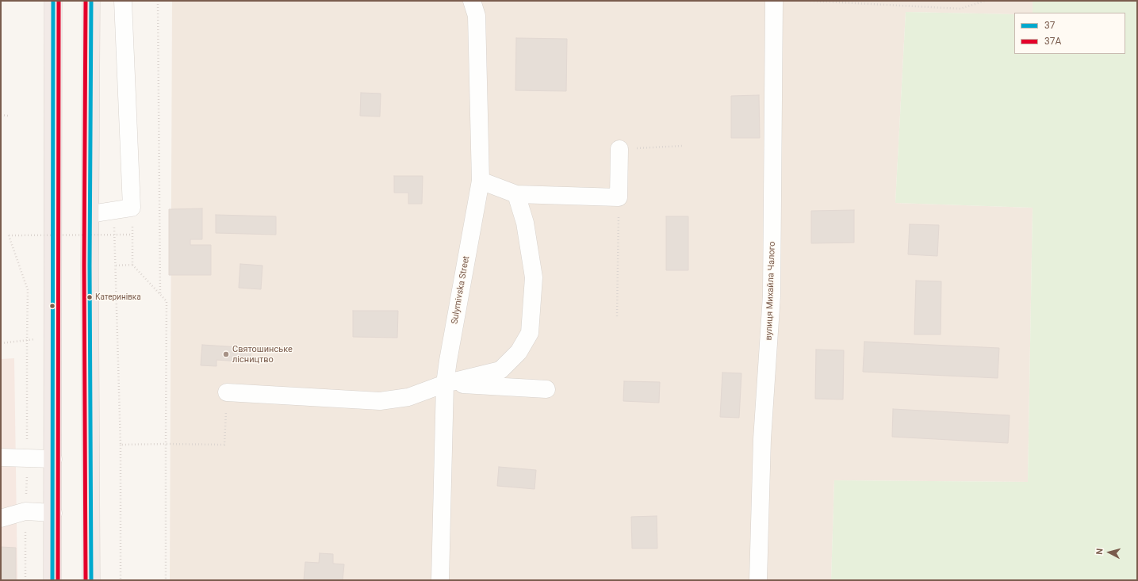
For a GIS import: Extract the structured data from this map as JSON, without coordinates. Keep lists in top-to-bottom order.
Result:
{
  "streets": {
    "street": ["Sulymivska Street", "вулиця Михайла Чалого"]
  },
  "places": ["Катеринівка", "Святошинське лісництво"],
  "lines": ["transit line 37", "transit line 37А"],
  "legend": ["37", "37А"],
  "north": "left"
}
